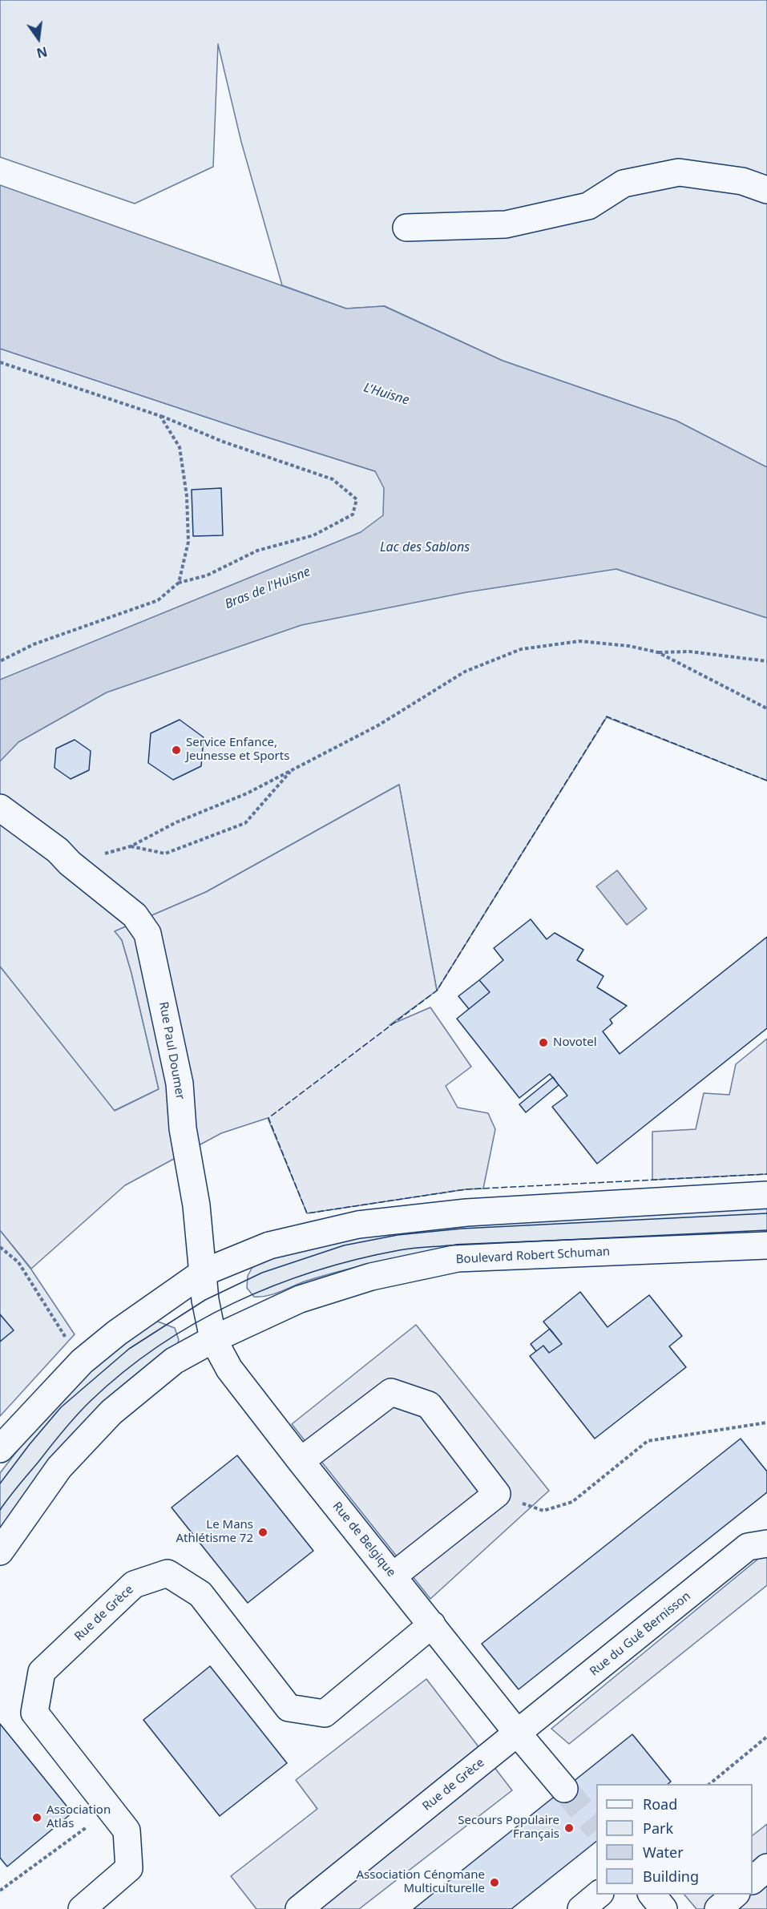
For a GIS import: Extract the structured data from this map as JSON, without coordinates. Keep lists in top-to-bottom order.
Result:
{
  "streets": {
    "street": [
      "Rue Paul Doumer",
      "Boulevard Robert Schuman",
      "Rue de Belgique",
      "Rue de Grèce",
      "Rue du Gué Bernisson"
    ]
  },
  "crossings": [
    ["Rue Paul Doumer", "Rue de Belgique"],
    ["Boulevard Robert Schuman", "Rue de Belgique"],
    ["Rue de Belgique", "Rue de Grèce"],
    ["Rue de Belgique", "Rue du Gué Bernisson"],
    ["Rue de Grèce", "Rue du Gué Bernisson"]
  ],
  "water": ["L'Huisne", "Lac des Sablons", "Bras de l'Huisne"],
  "places": [
    "Service Enfance, Jeunesse et Sports",
    "Novotel",
    "Le Mans Athlétisme 72",
    "Association Atlas",
    "Secours Populaire Français",
    "Association Cénomane Multiculturelle"
  ],
  "legend": [
    "Road",
    "Park",
    "Water",
    "Building"
  ],
  "north": "bottom"
}
